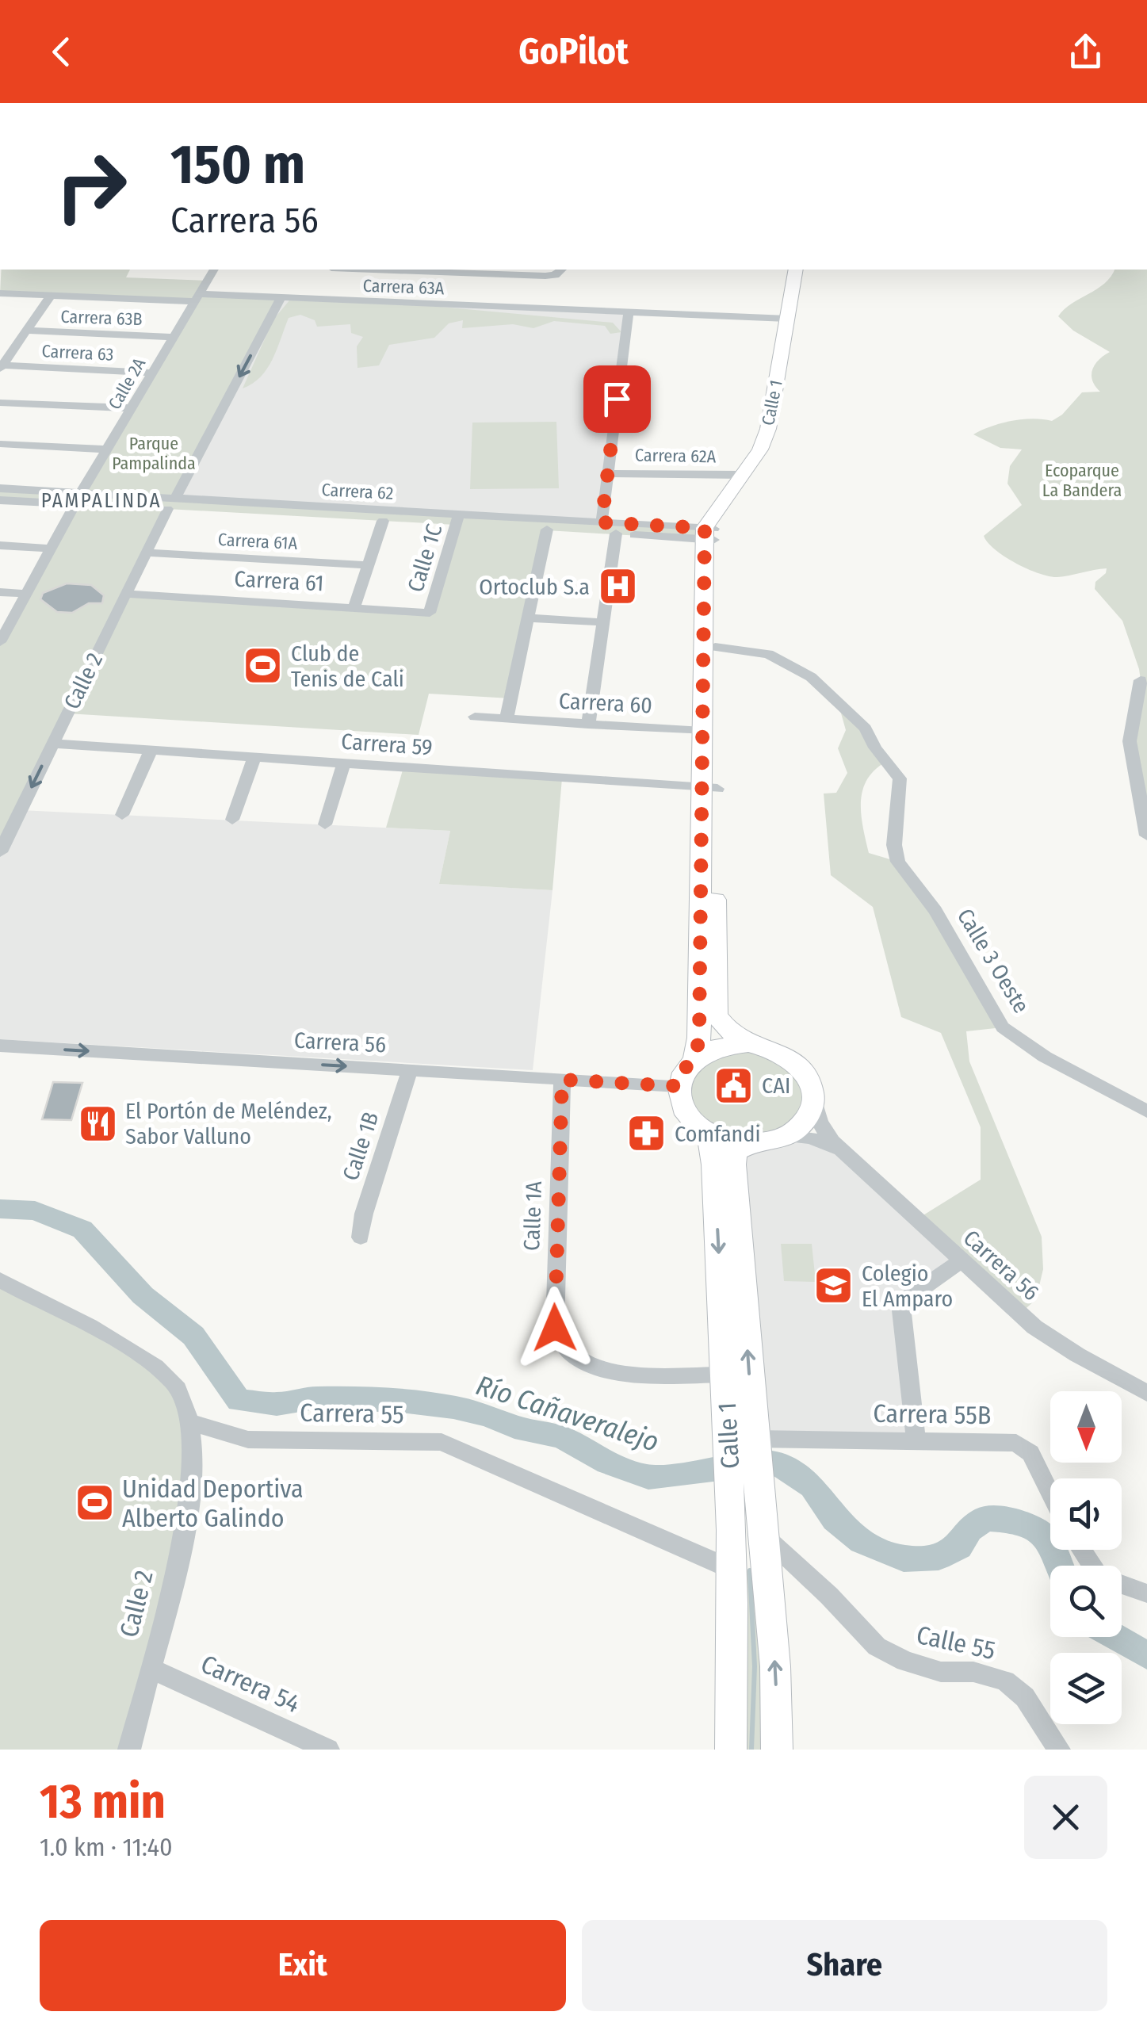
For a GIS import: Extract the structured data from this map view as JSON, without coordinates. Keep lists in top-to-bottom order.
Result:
{
  "streets": {
    "main road": ["Calle 1"],
    "street": [
      "Carrera 63A",
      "Carrera 63B",
      "Carrera 63",
      "Calle 2A",
      "Carrera 62A",
      "Carrera 62",
      "Carrera 61A",
      "Calle 1C",
      "Carrera 61",
      "Calle 2",
      "Carrera 60",
      "Carrera 59",
      "Calle 3 Oeste",
      "Carrera 56",
      "Calle 1B",
      "Calle 1A",
      "Carrera 55",
      "Carrera 55B",
      "Calle 55",
      "Carrera 54"
    ]
  },
  "crossings": [
    ["Carrera 63A", "Calle 2A"],
    ["Carrera 63A", "Calle 1"],
    ["Carrera 63A", "Calle 2"],
    ["Carrera 63B", "Calle 2A"],
    ["Carrera 63", "Calle 2A"],
    ["Calle 2A", "Carrera 62"],
    ["Calle 1", "Carrera 62A"],
    ["Calle 1", "Carrera 62"],
    ["Calle 1", "Carrera 56"],
    ["Calle 1", "Calle 1A"],
    ["Calle 1", "Carrera 55"],
    ["Calle 1", "Carrera 55B"],
    ["Calle 1", "Calle 55"],
    ["Carrera 62", "Calle 1C"],
    ["Carrera 62", "Calle 2"],
    ["Carrera 61A", "Calle 2"],
    ["Calle 1C", "Carrera 61"],
    ["Carrera 61", "Calle 2"],
    ["Calle 2", "Carrera 59"],
    ["Calle 2", "Carrera 55"],
    ["Calle 2", "Carrera 54"],
    ["Carrera 56", "Calle 1B"],
    ["Carrera 56", "Calle 1A"]
  ],
  "one_way": ["Calle 2"],
  "districts": ["PAMPALINDA"],
  "water": ["Río Cañaveralejo"],
  "parks": ["Parque Pampalinda", "Ecoparque La Bandera"],
  "places": {
    "hospital": ["Ortoclub S.a"],
    "sports": ["Club de Tenis de Cali", "Unidad Deportiva Alberto Galindo"],
    "public building": ["CAI"],
    "restaurant": ["El Portón de Meléndez, Sabor Valluno"],
    "pharmacy": ["Comfandi"],
    "school or university": ["Colegio El Amparo"]
  },
  "north": "bottom",
  "page": {
    "header": "GoPilot",
    "turn": ["150 m", "Carrera 56"],
    "heading": ["13 min", "1.0 km · 11:40"],
    "buttons": ["Exit", "Share"]
  }
}
